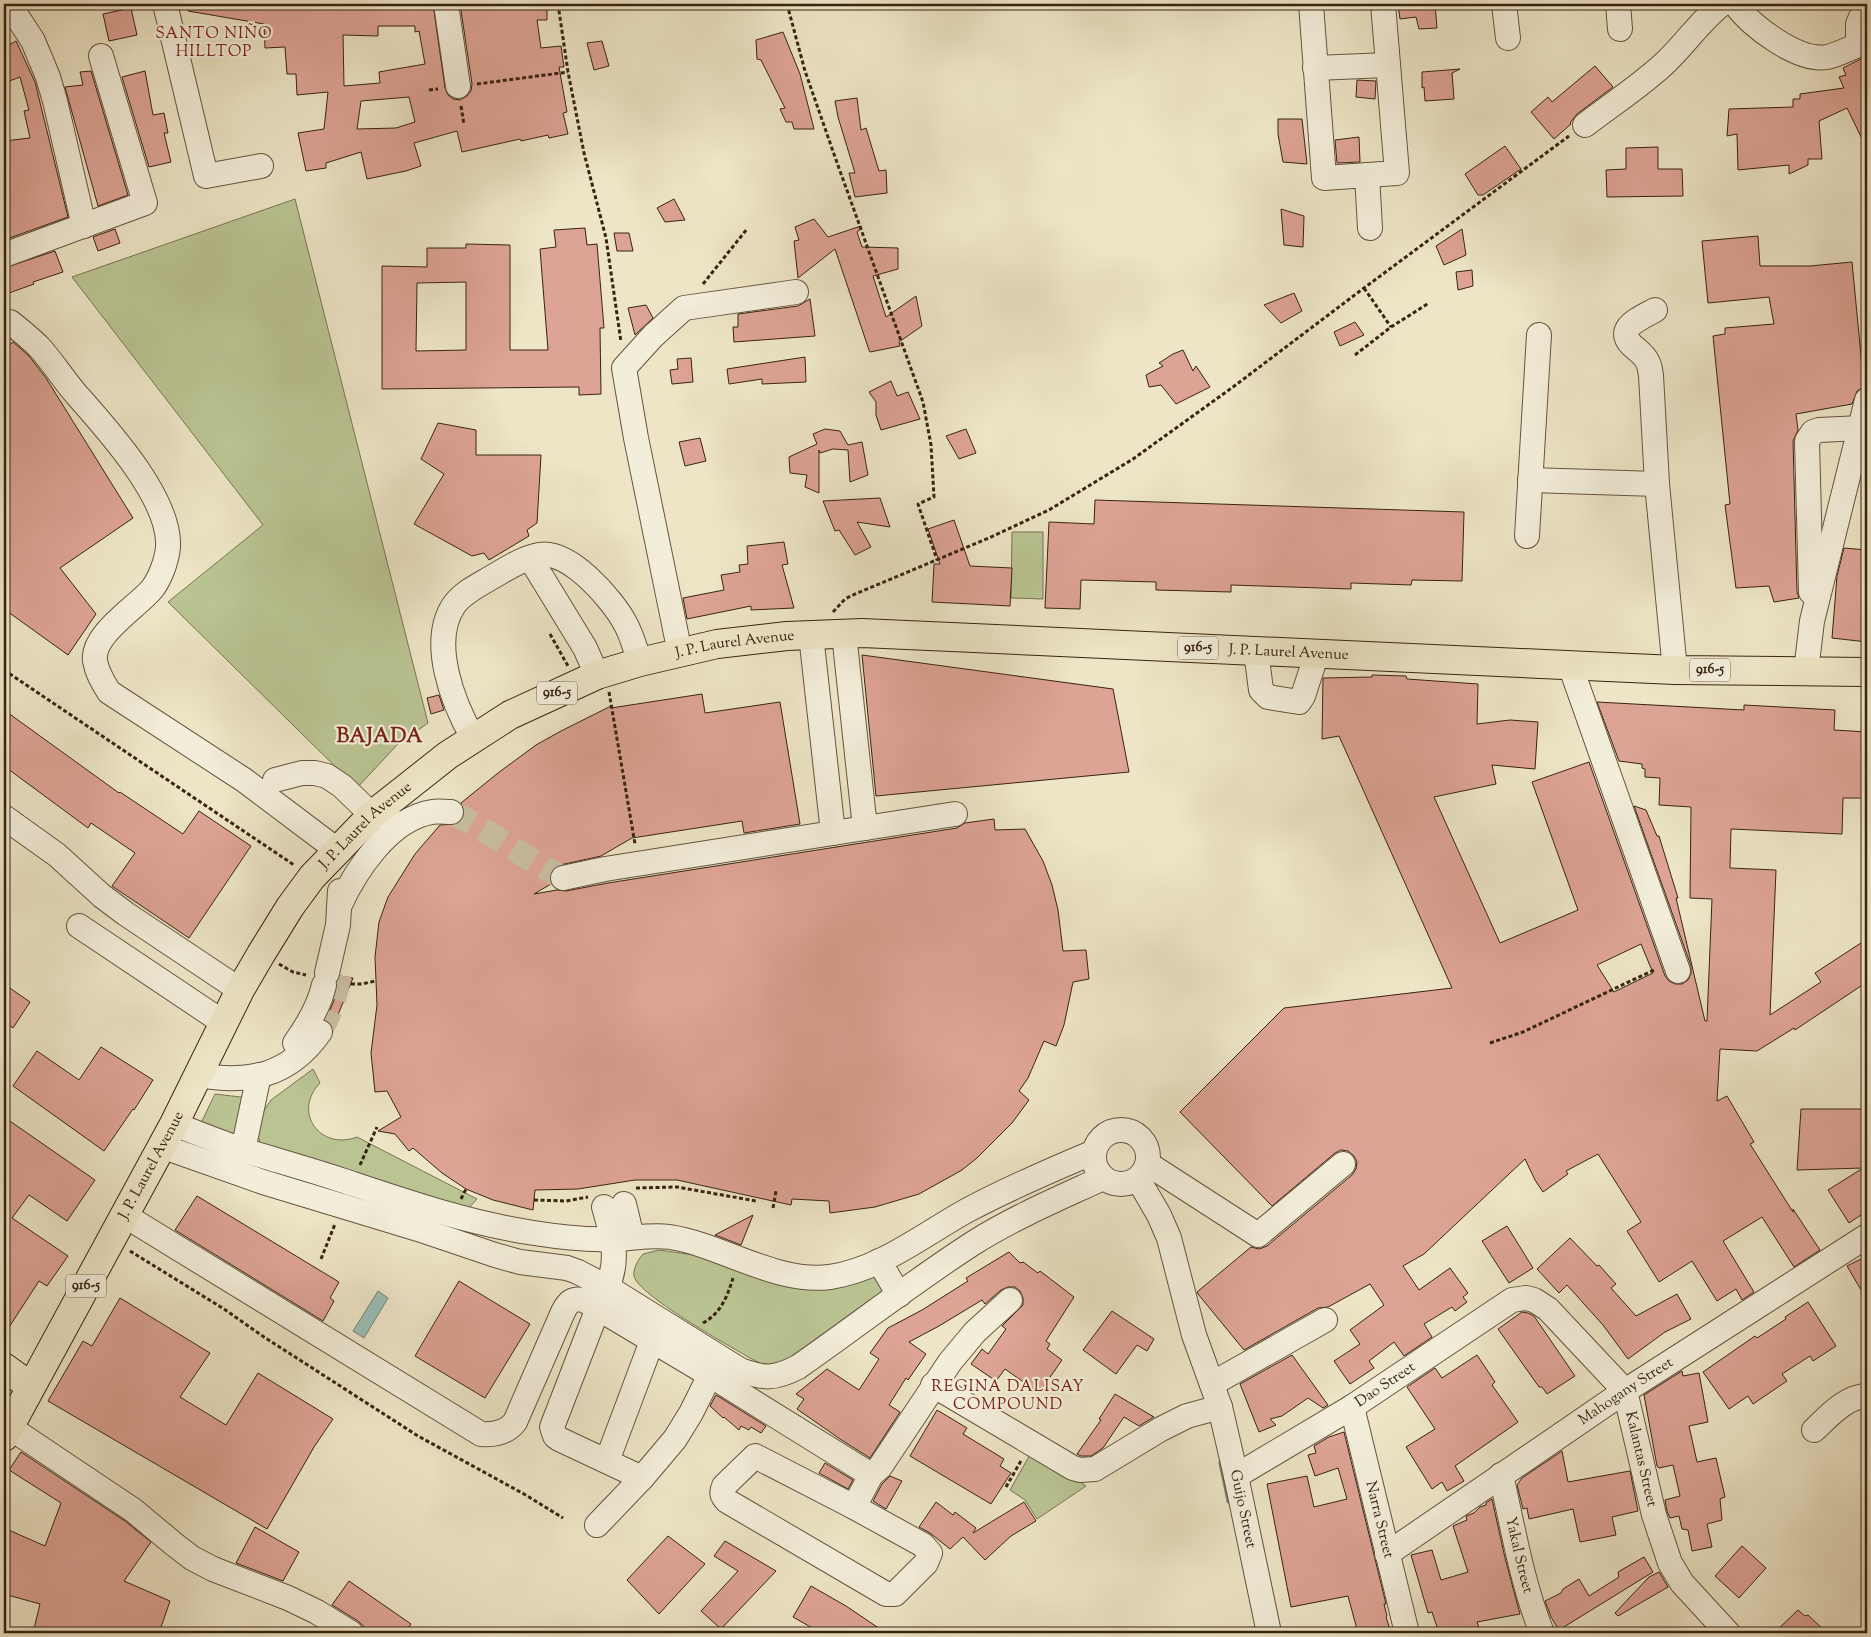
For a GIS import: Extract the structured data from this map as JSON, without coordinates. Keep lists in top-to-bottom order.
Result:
{
  "streets": {
    "main road": ["J. P. Laurel Avenue", "916-5"],
    "street": [
      "Dao Street",
      "Mahogany Street",
      "Kalantas Street",
      "Guijo Street",
      "Narra Street",
      "Yakal Street"
    ]
  },
  "crossings": [
    ["Dao Street", "Kalantas Street"],
    ["Dao Street", "Guijo Street"],
    ["Dao Street", "Narra Street"],
    ["Mahogany Street", "Kalantas Street"],
    ["Mahogany Street", "Narra Street"],
    ["Mahogany Street", "Yakal Street"]
  ],
  "districts": ["SANTO NIÑO HILLTOP", "BAJADA", "REGINA DALISAY COMPOUND"]
}
